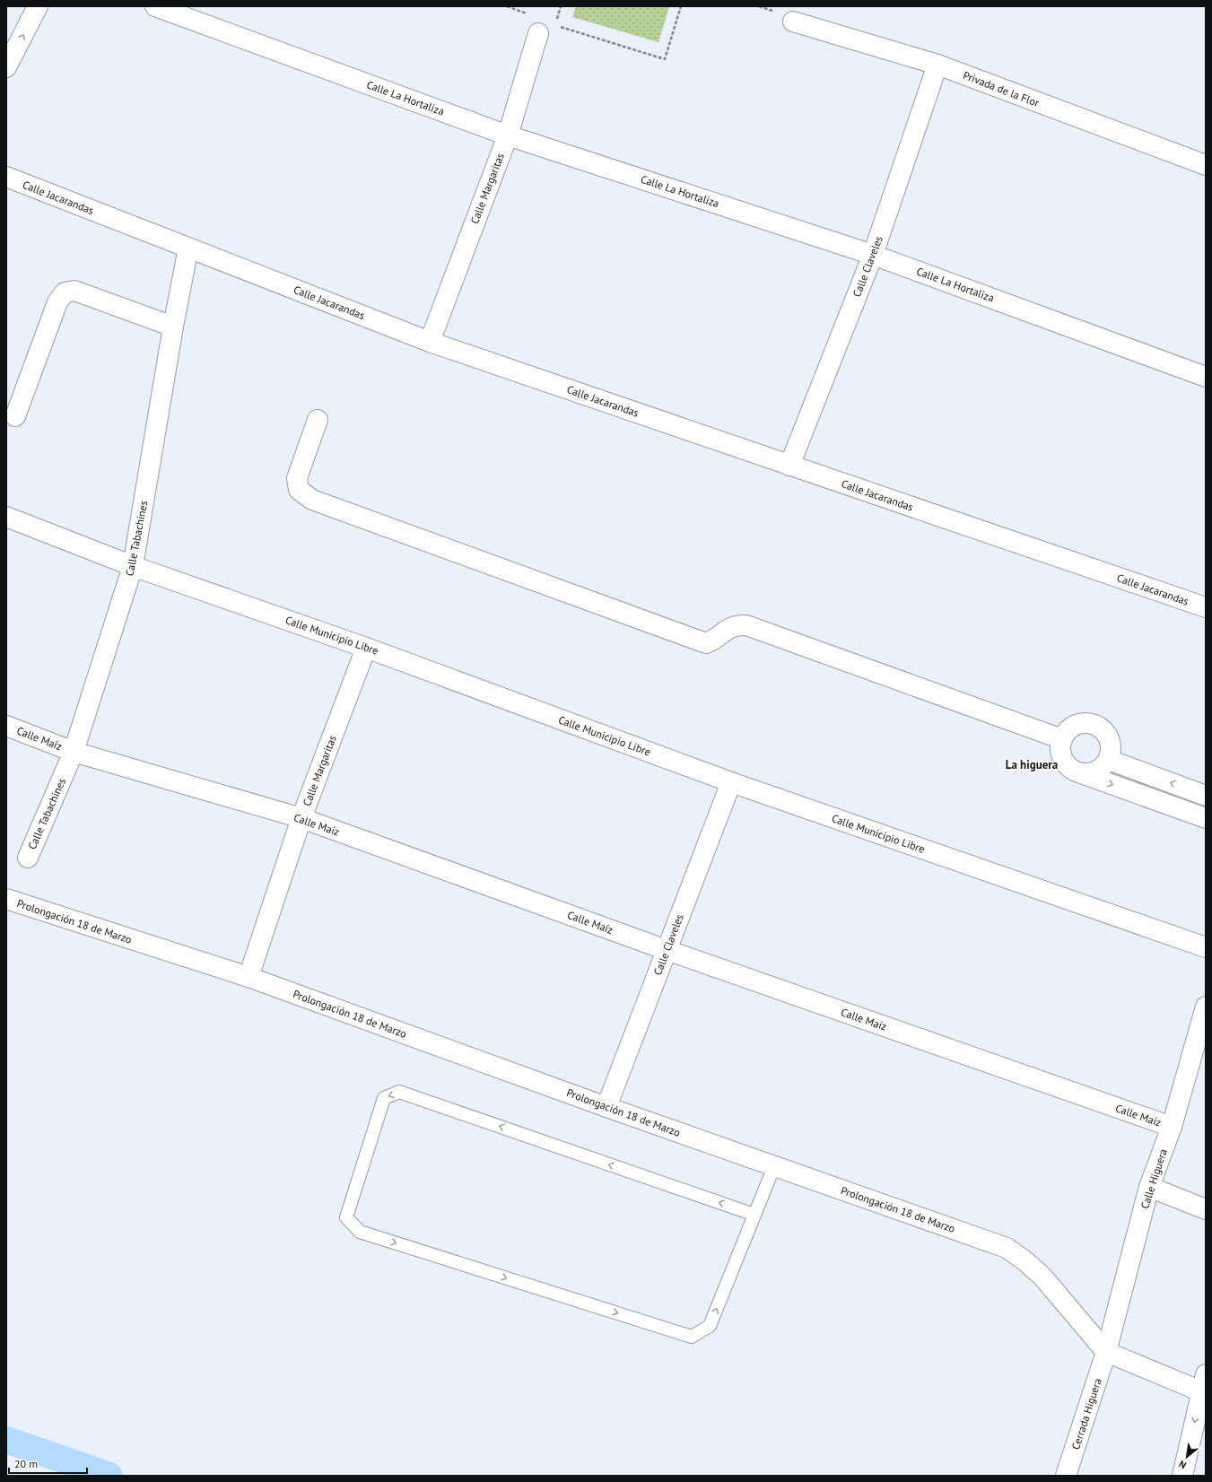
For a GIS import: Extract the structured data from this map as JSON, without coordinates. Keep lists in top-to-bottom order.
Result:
{
  "streets": {
    "street": [
      "Privada de la Flor",
      "Calle La Hortaliza",
      "Calle Margaritas",
      "Calle Jacarandas",
      "Calle Claveles",
      "Calle Tabachines",
      "Calle Municipio Libre",
      "Calle Maíz",
      "Prolongación 18 de Marzo",
      "Calle Higuera",
      "Cerrada Higuera"
    ]
  },
  "crossings": [
    ["Privada de la Flor", "Calle Claveles"],
    ["Calle La Hortaliza", "Calle Margaritas"],
    ["Calle La Hortaliza", "Calle Claveles"],
    ["Calle Margaritas", "Calle Jacarandas"],
    ["Calle Margaritas", "Calle Municipio Libre"],
    ["Calle Margaritas", "Calle Maíz"],
    ["Calle Margaritas", "Prolongación 18 de Marzo"],
    ["Calle Jacarandas", "Calle Claveles"],
    ["Calle Jacarandas", "Calle Tabachines"],
    ["Calle Claveles", "Calle Municipio Libre"],
    ["Calle Claveles", "Calle Maíz"],
    ["Calle Claveles", "Prolongación 18 de Marzo"],
    ["Calle Tabachines", "Calle Municipio Libre"],
    ["Calle Tabachines", "Calle Maíz"],
    ["Calle Maíz", "Calle Higuera"],
    ["Prolongación 18 de Marzo", "Calle Higuera"],
    ["Prolongación 18 de Marzo", "Cerrada Higuera"],
    ["Calle Higuera", "Cerrada Higuera"]
  ],
  "districts": ["La higuera"],
  "scale_bar": "20 m",
  "north": "bottom left"
}
